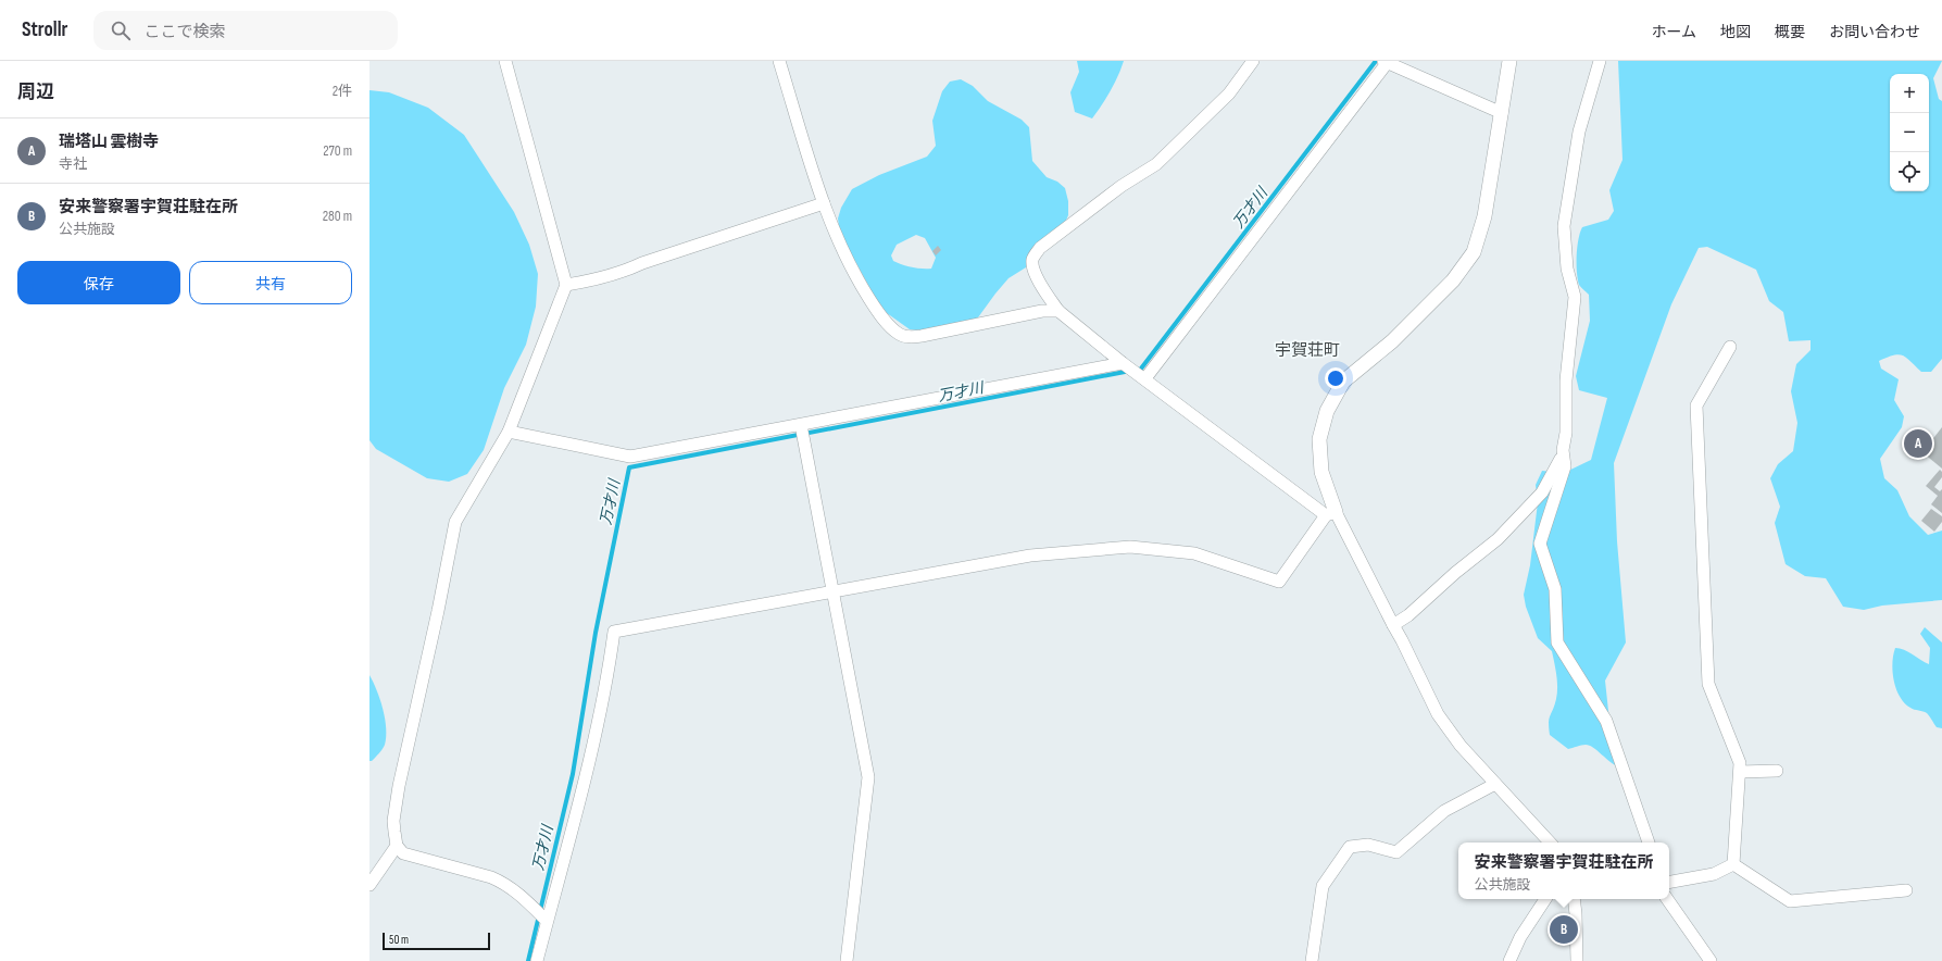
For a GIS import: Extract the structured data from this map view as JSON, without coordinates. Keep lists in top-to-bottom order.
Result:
{
  "districts": ["宇賀荘町"],
  "water": ["万才川"],
  "scale_bar": "50 m",
  "page": {
    "header": "Strollr",
    "search": "ここで検索",
    "nav": [
      "ホーム",
      "地図",
      "概要",
      "お問い合わせ"
    ],
    "heading": ["周辺", "2件"],
    "map_buttons": ["+", "−"],
    "list": [
      {
        "mark": "A",
        "name": "瑞塔山 雲樹寺",
        "note": "寺社",
        "value": "270 m"
      },
      {
        "mark": "B",
        "name": "安来警察署宇賀荘駐在所",
        "note": "公共施設",
        "value": "280 m"
      }
    ],
    "buttons": ["保存", "共有"],
    "pins": ["A", "B"],
    "popup": ["安来警察署宇賀荘駐在所", "公共施設"],
    "scale": "50 m"
  }
}
